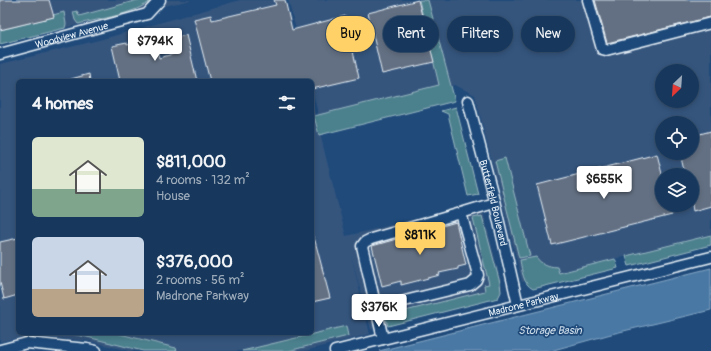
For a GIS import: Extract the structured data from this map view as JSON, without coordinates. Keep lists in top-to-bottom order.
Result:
{
  "streets": {
    "street": ["Woodview Avenue", "Butterfield Boulevard", "Madrone Parkway"]
  },
  "crossings": [
    ["Butterfield Boulevard", "Madrone Parkway"]
  ],
  "water": ["Storage Basin"],
  "north": "bottom left",
  "page": {
    "chip": [
      "Buy",
      "Rent",
      "Filters",
      "New"
    ],
    "price": [
      "$794K",
      "$655K",
      "$811K",
      "$376K"
    ],
    "heading": "4 homes",
    "list": [
      {
        "name": "$811,000",
        "note": "4 rooms · 132 m² · House"
      },
      {
        "name": "$376,000",
        "note": "2 rooms · 56 m² · Madrone Parkway"
      }
    ]
  }
}
